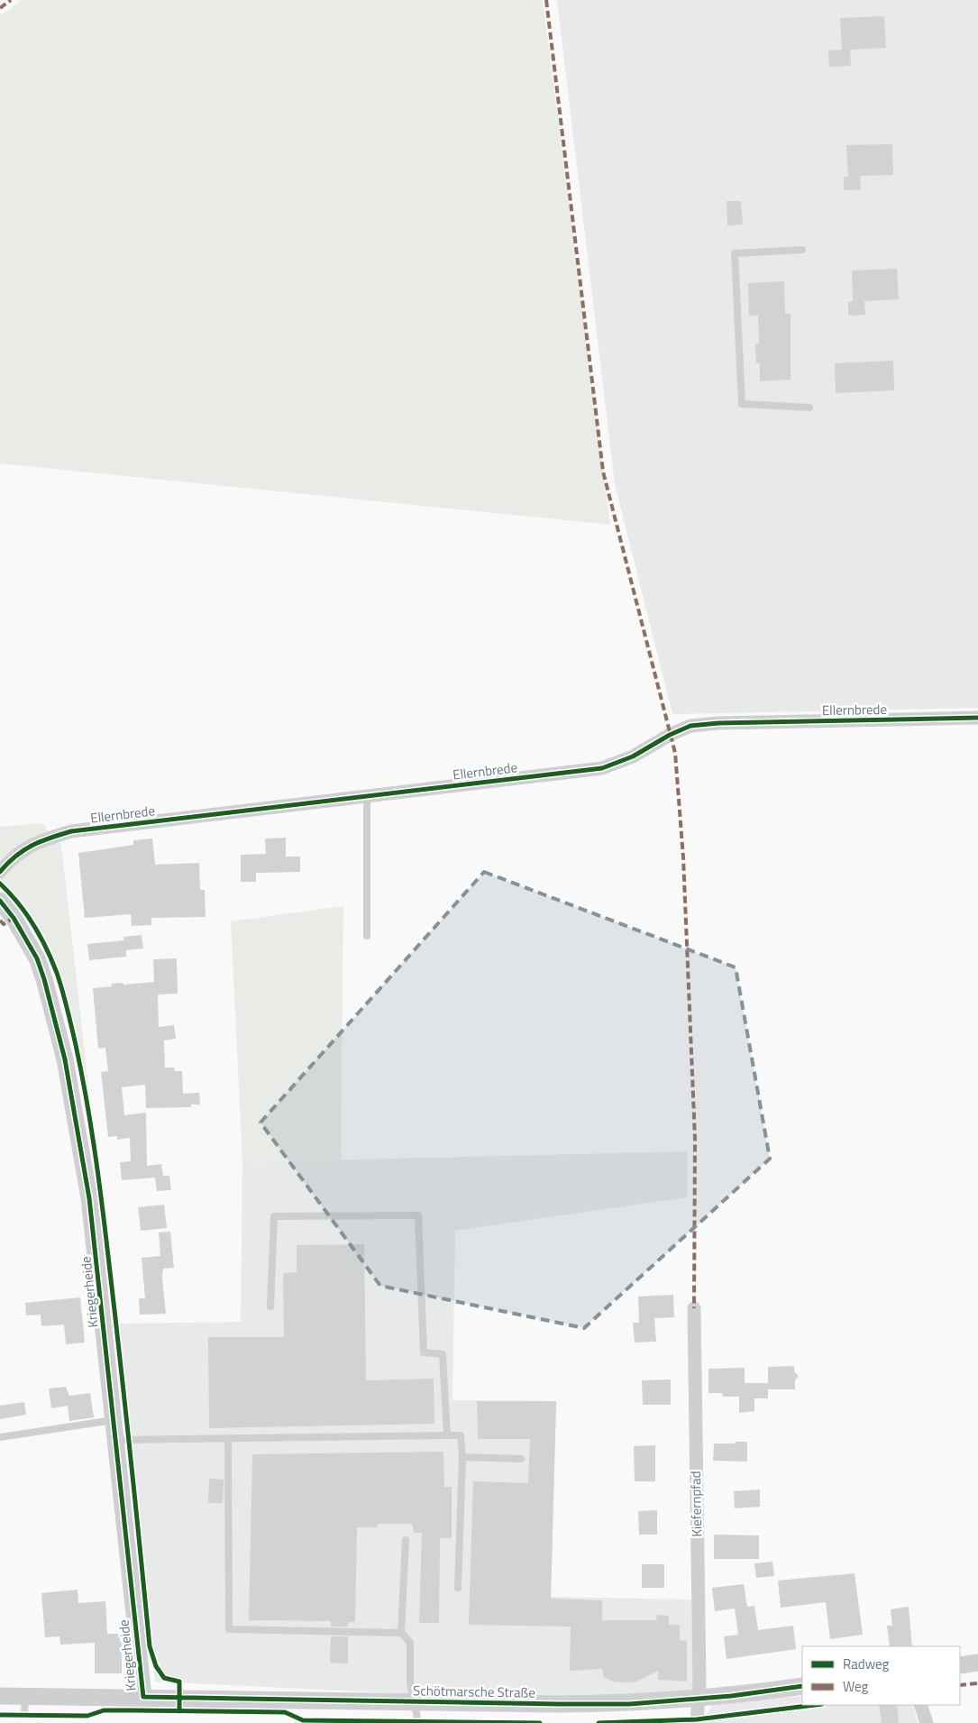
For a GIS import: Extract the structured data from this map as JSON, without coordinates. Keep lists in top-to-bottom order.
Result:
{
  "streets": {
    "street": [
      "Ellernbrede",
      "Kriegerheide",
      "Kiefernpfad",
      "Schötmarsche Straße"
    ]
  },
  "crossings": [
    ["Kriegerheide", "Schötmarsche Straße"],
    ["Kiefernpfad", "Schötmarsche Straße"]
  ],
  "legend": ["Radweg", "Weg"]
}
